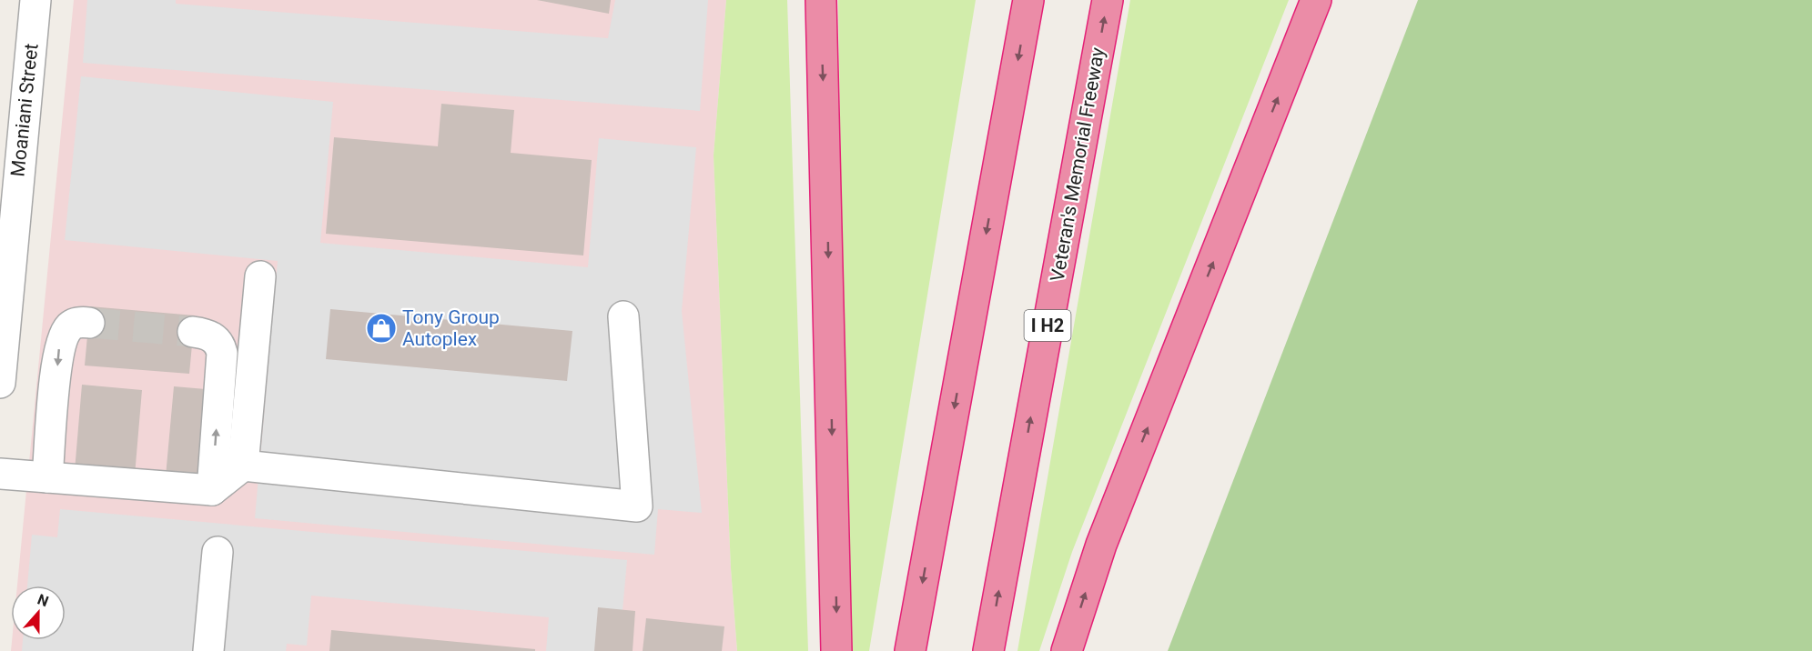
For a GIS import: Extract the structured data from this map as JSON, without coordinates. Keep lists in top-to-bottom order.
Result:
{
  "streets": {
    "highway": ["Veteran's Memorial Freeway", "I H2"],
    "street": ["Moaniani Street"]
  },
  "places": {
    "shop": ["Tony Group Autoplex"]
  },
  "north": "top"
}
